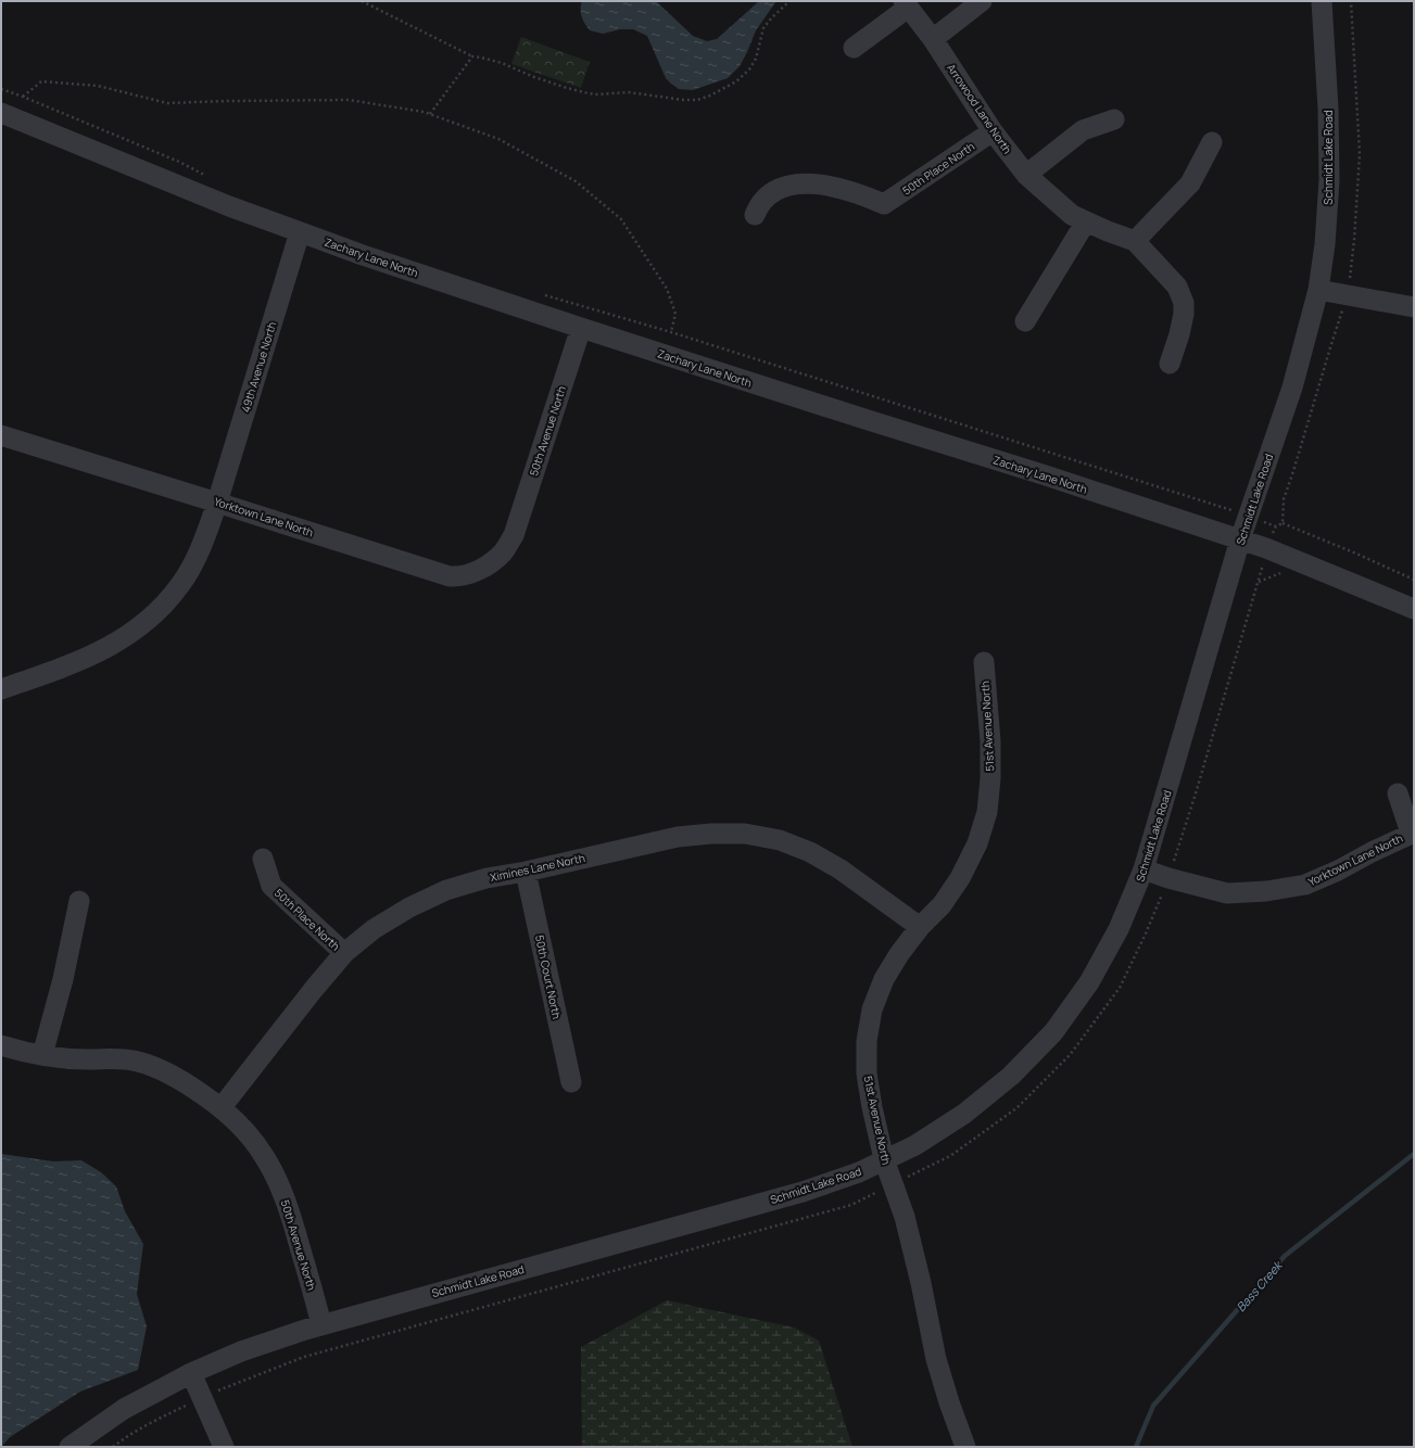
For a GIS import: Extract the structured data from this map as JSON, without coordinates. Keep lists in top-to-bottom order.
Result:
{
  "streets": {
    "street": [
      "Arrowood Lane North",
      "Schmidt Lake Road",
      "50th Place North",
      "Zachary Lane North",
      "49th Avenue North",
      "50th Avenue North",
      "Yorktown Lane North",
      "51st Avenue North",
      "Ximines Lane North",
      "50th Court North"
    ]
  },
  "crossings": [
    ["Arrowood Lane North", "50th Place North"],
    ["Schmidt Lake Road", "Zachary Lane North"],
    ["Schmidt Lake Road", "50th Avenue North"],
    ["Schmidt Lake Road", "Yorktown Lane North"],
    ["Schmidt Lake Road", "51st Avenue North"],
    ["50th Place North", "Ximines Lane North"],
    ["Zachary Lane North", "49th Avenue North"],
    ["Zachary Lane North", "50th Avenue North"],
    ["49th Avenue North", "Yorktown Lane North"],
    ["50th Avenue North", "Yorktown Lane North"],
    ["50th Avenue North", "Ximines Lane North"],
    ["51st Avenue North", "Ximines Lane North"],
    ["Ximines Lane North", "50th Court North"]
  ],
  "water": ["Bass Creek"]
}
